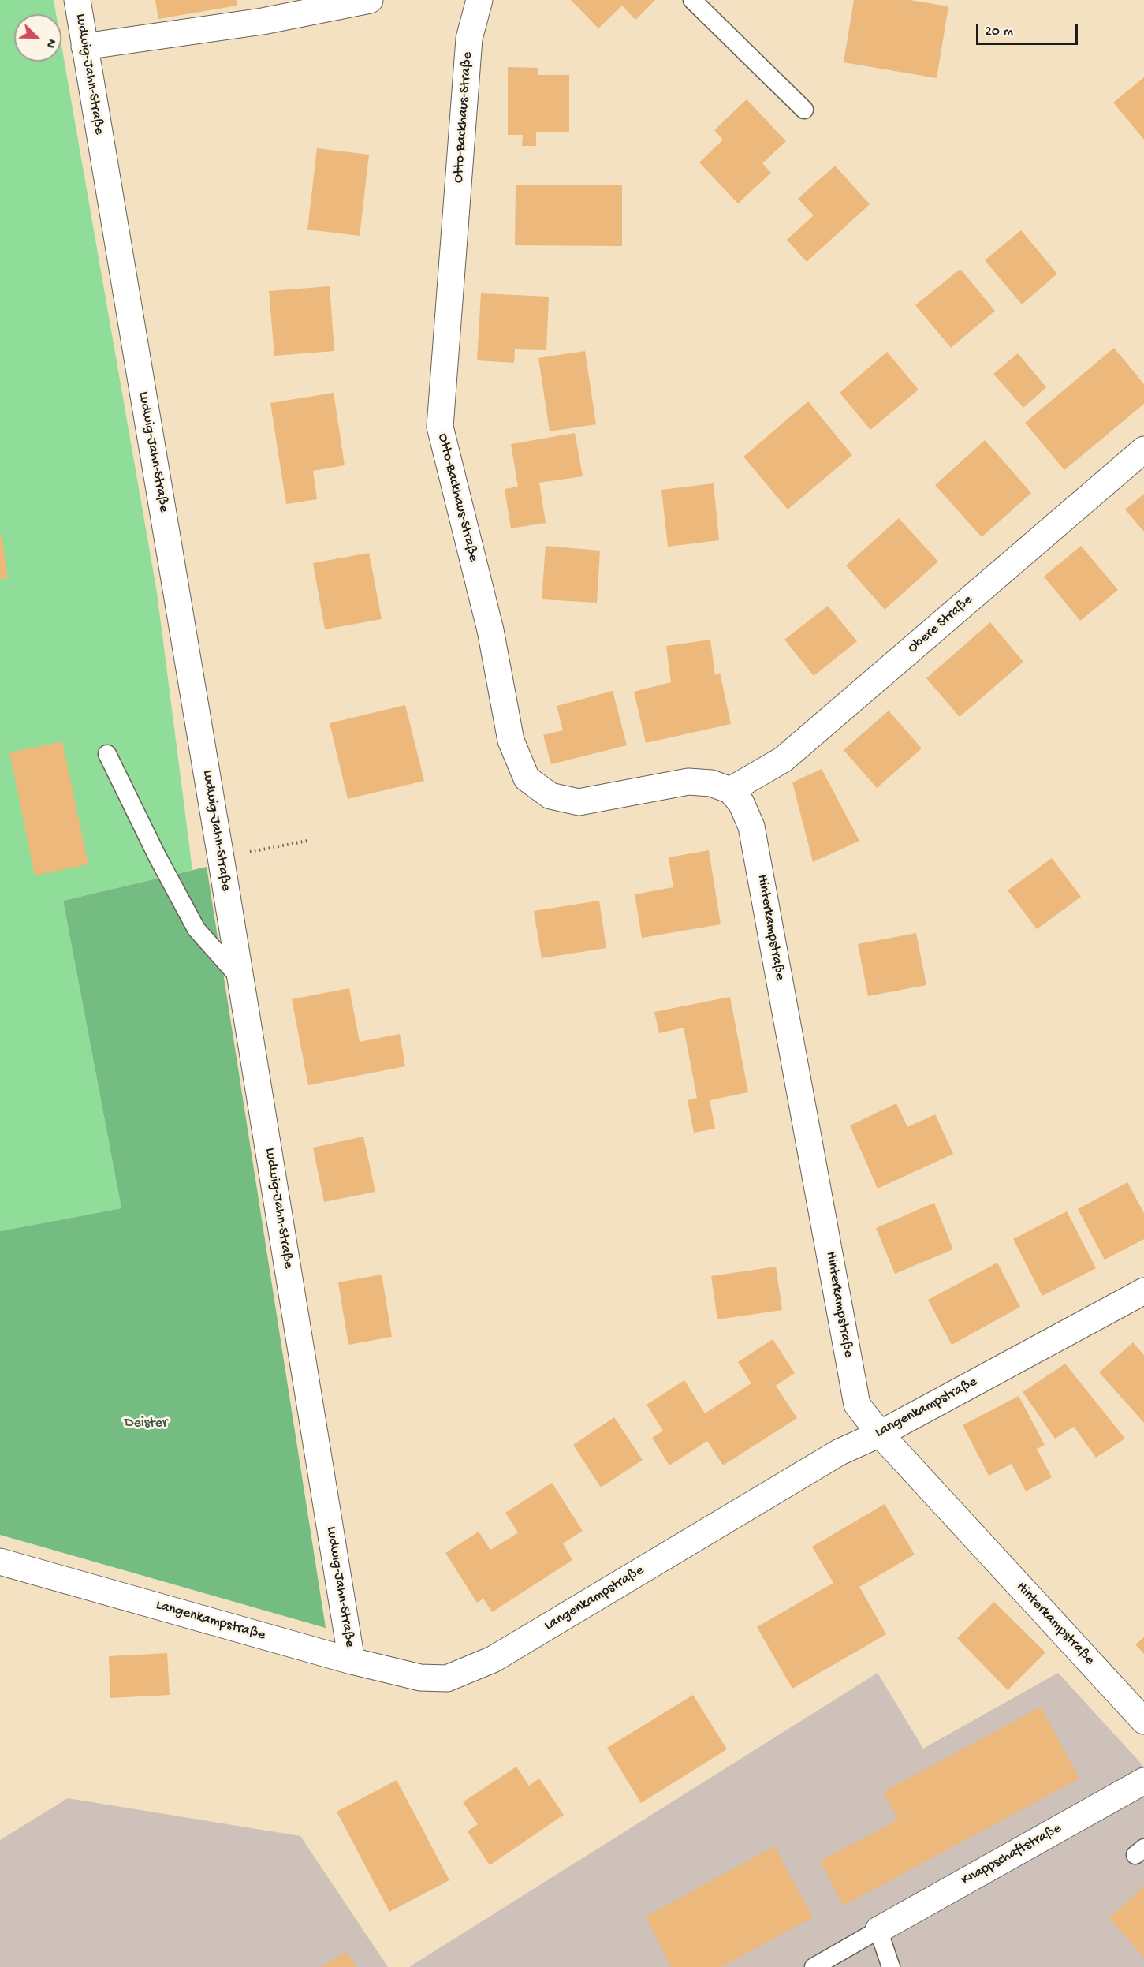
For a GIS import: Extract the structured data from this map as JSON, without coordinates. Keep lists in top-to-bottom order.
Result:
{
  "streets": {
    "street": [
      "Ludwig-Jahn-Straße",
      "Otto-Backhaus-Straße",
      "Obere Straße",
      "Hinterkampstraße",
      "Langenkampstraße",
      "Knappschaftstraße"
    ]
  },
  "crossings": [
    ["Ludwig-Jahn-Straße", "Langenkampstraße"],
    ["Otto-Backhaus-Straße", "Obere Straße"],
    ["Otto-Backhaus-Straße", "Hinterkampstraße"],
    ["Obere Straße", "Hinterkampstraße"],
    ["Hinterkampstraße", "Langenkampstraße"]
  ],
  "parks": ["Deister"],
  "scale_bar": "20 m",
  "north": "bottom right"
}
